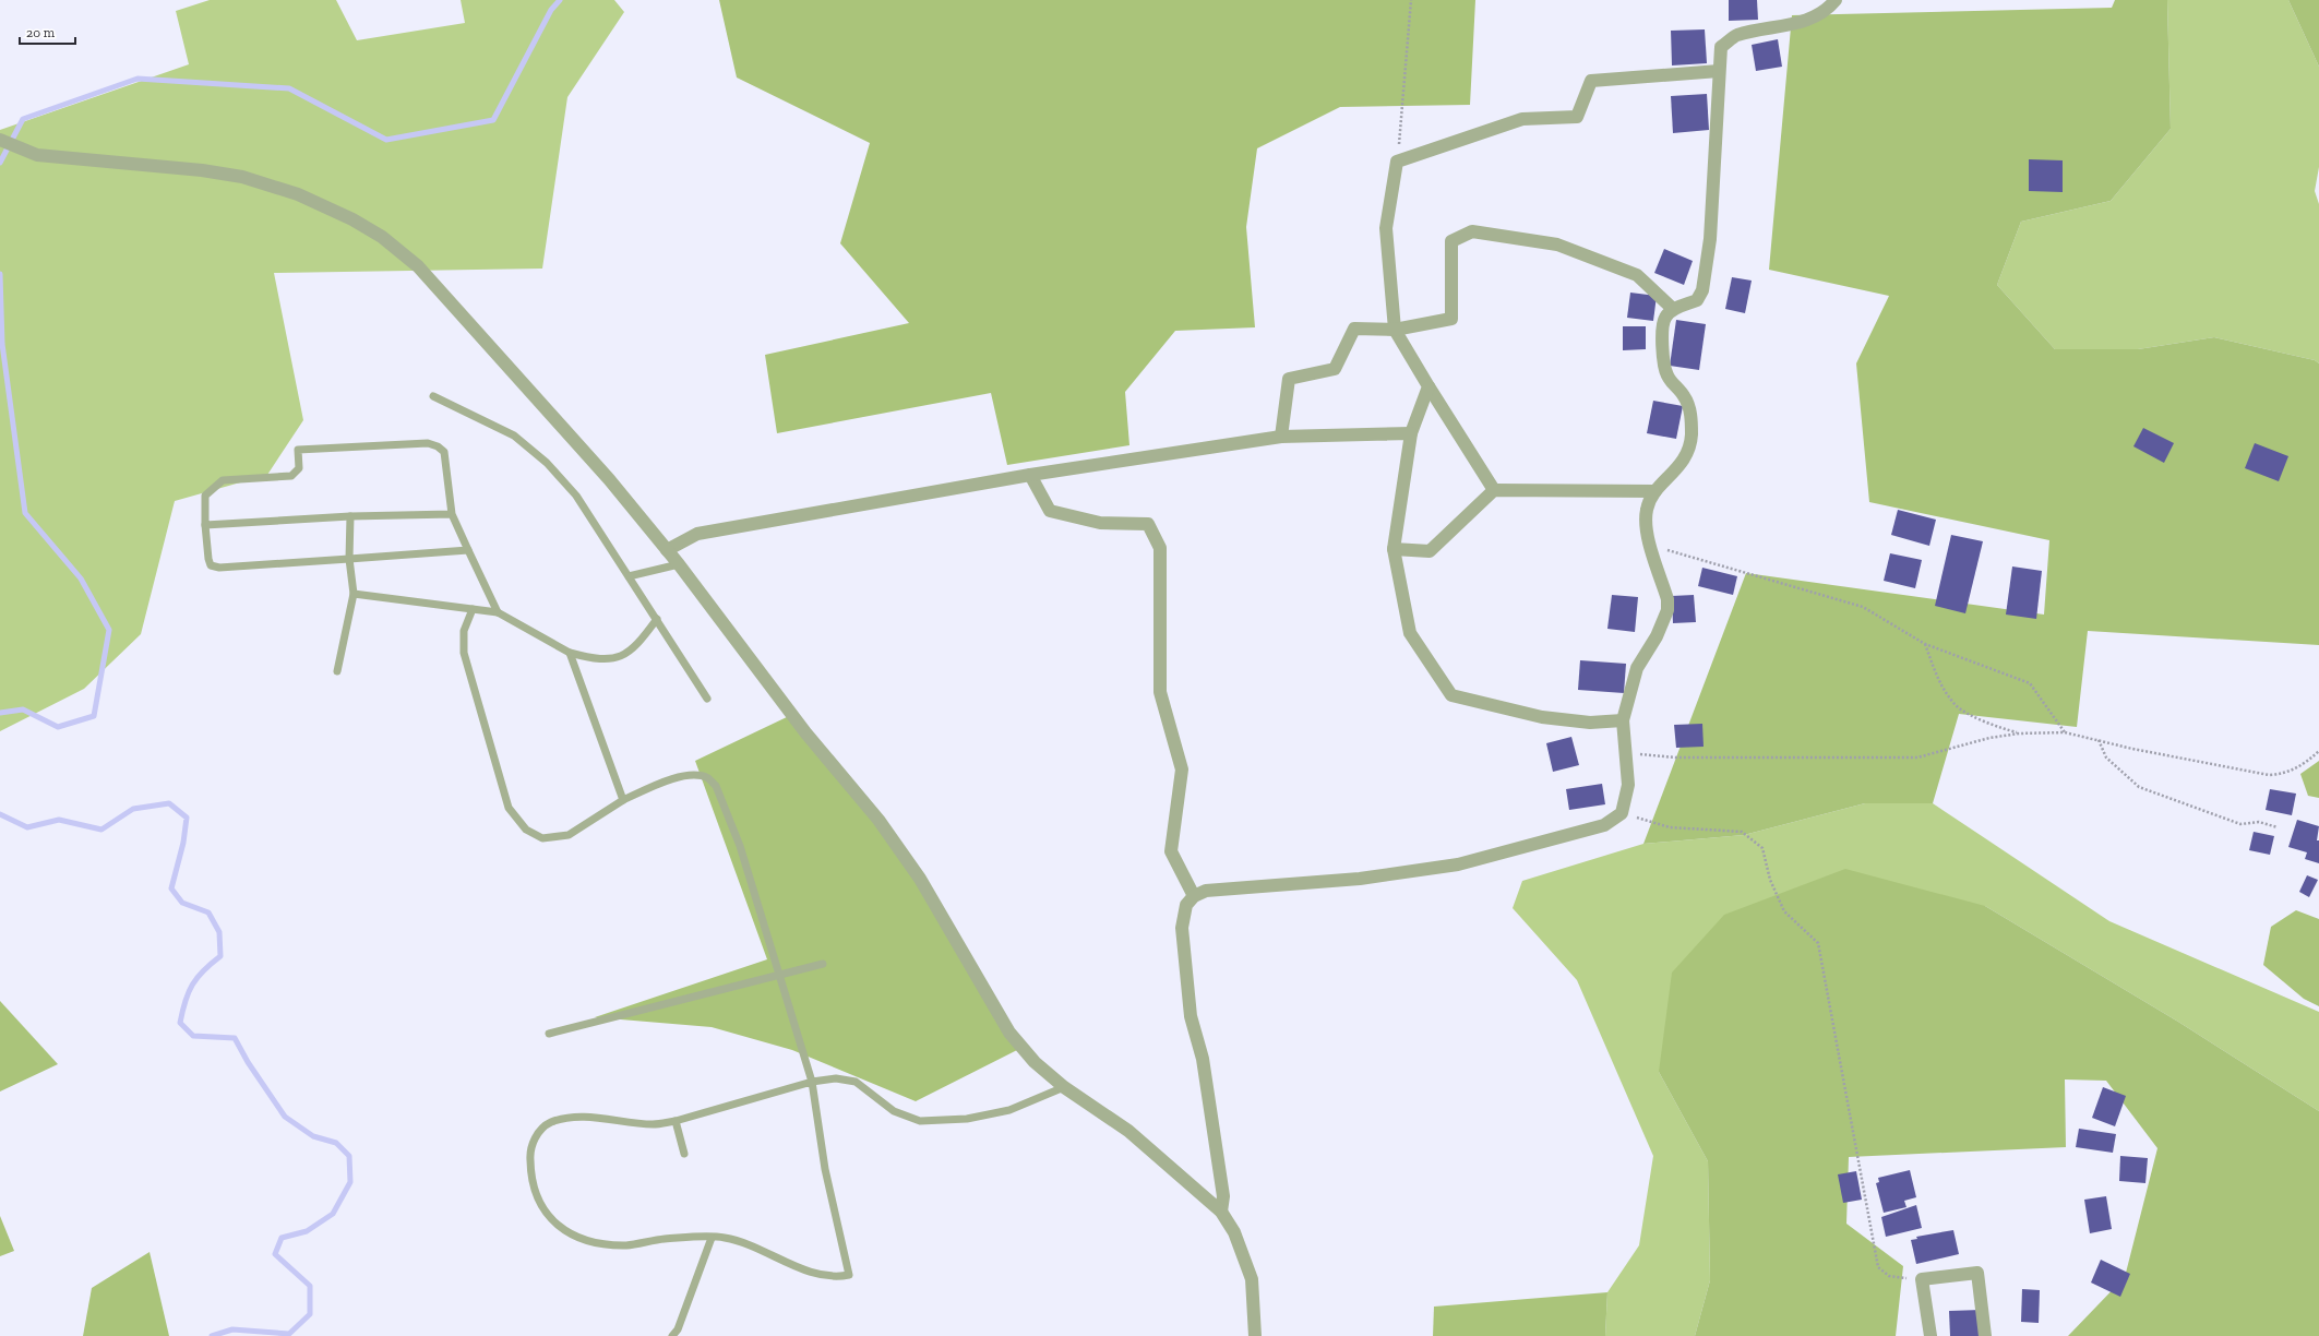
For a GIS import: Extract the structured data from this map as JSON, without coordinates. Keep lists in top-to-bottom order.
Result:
{
  "scale_bar": "20 m"
}
